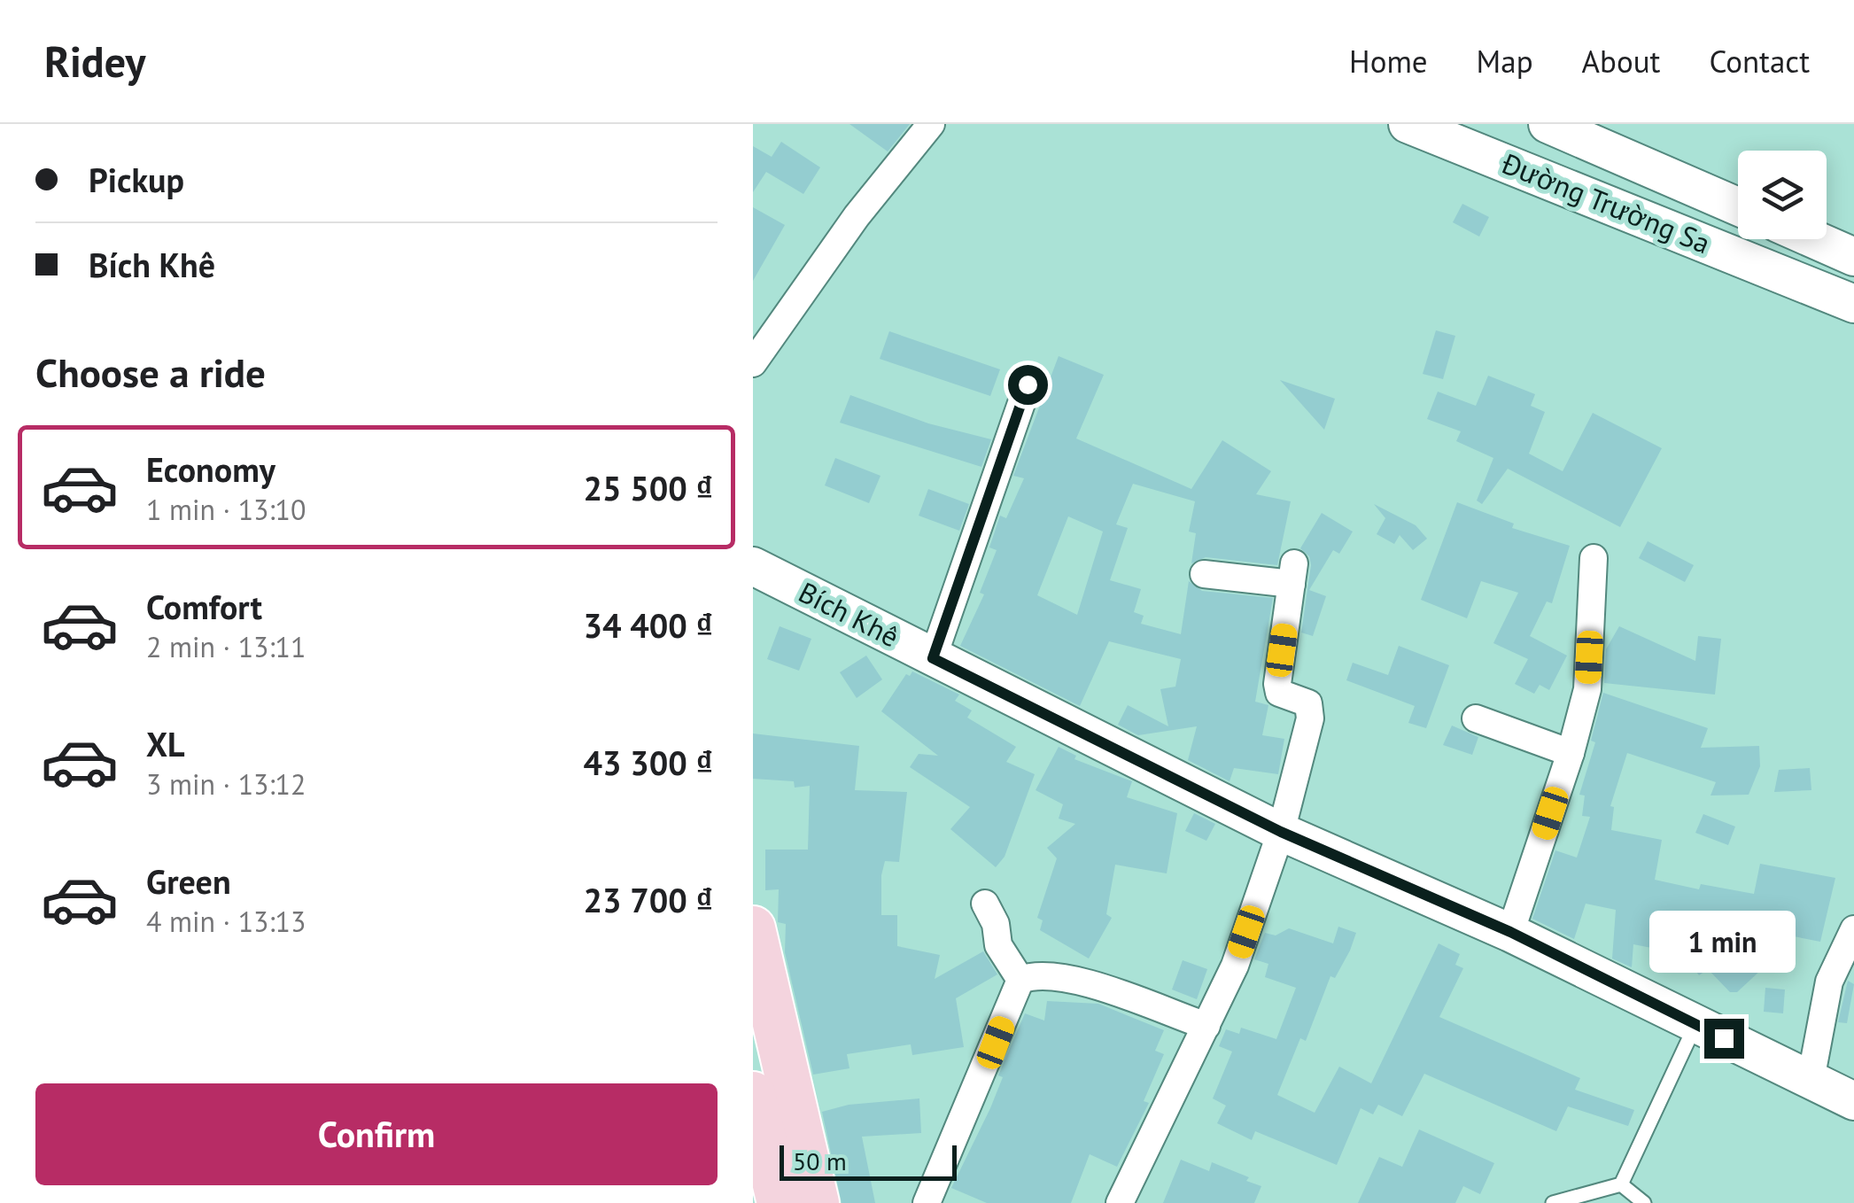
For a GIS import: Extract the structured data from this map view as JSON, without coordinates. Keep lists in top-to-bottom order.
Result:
{
  "streets": {
    "main road": ["Đường Trường Sa", "Bích Khê"]
  },
  "scale_bar": "50 m",
  "page": {
    "header": "Ridey",
    "nav": [
      "Home",
      "Map",
      "About",
      "Contact"
    ],
    "banner": ["Pickup", "Bích Khê"],
    "heading": "Choose a ride",
    "list": [
      {
        "name": "Economy",
        "note": "1 min · 13:10",
        "value": "25 500 ₫"
      },
      {
        "name": "Comfort",
        "note": "2 min · 13:11",
        "value": "34 400 ₫"
      },
      {
        "name": "XL",
        "note": "3 min · 13:12",
        "value": "43 300 ₫"
      },
      {
        "name": "Green",
        "note": "4 min · 13:13",
        "value": "23 700 ₫"
      }
    ],
    "bubble": "1 min",
    "buttons": "Confirm",
    "scale": "50 m"
  }
}
